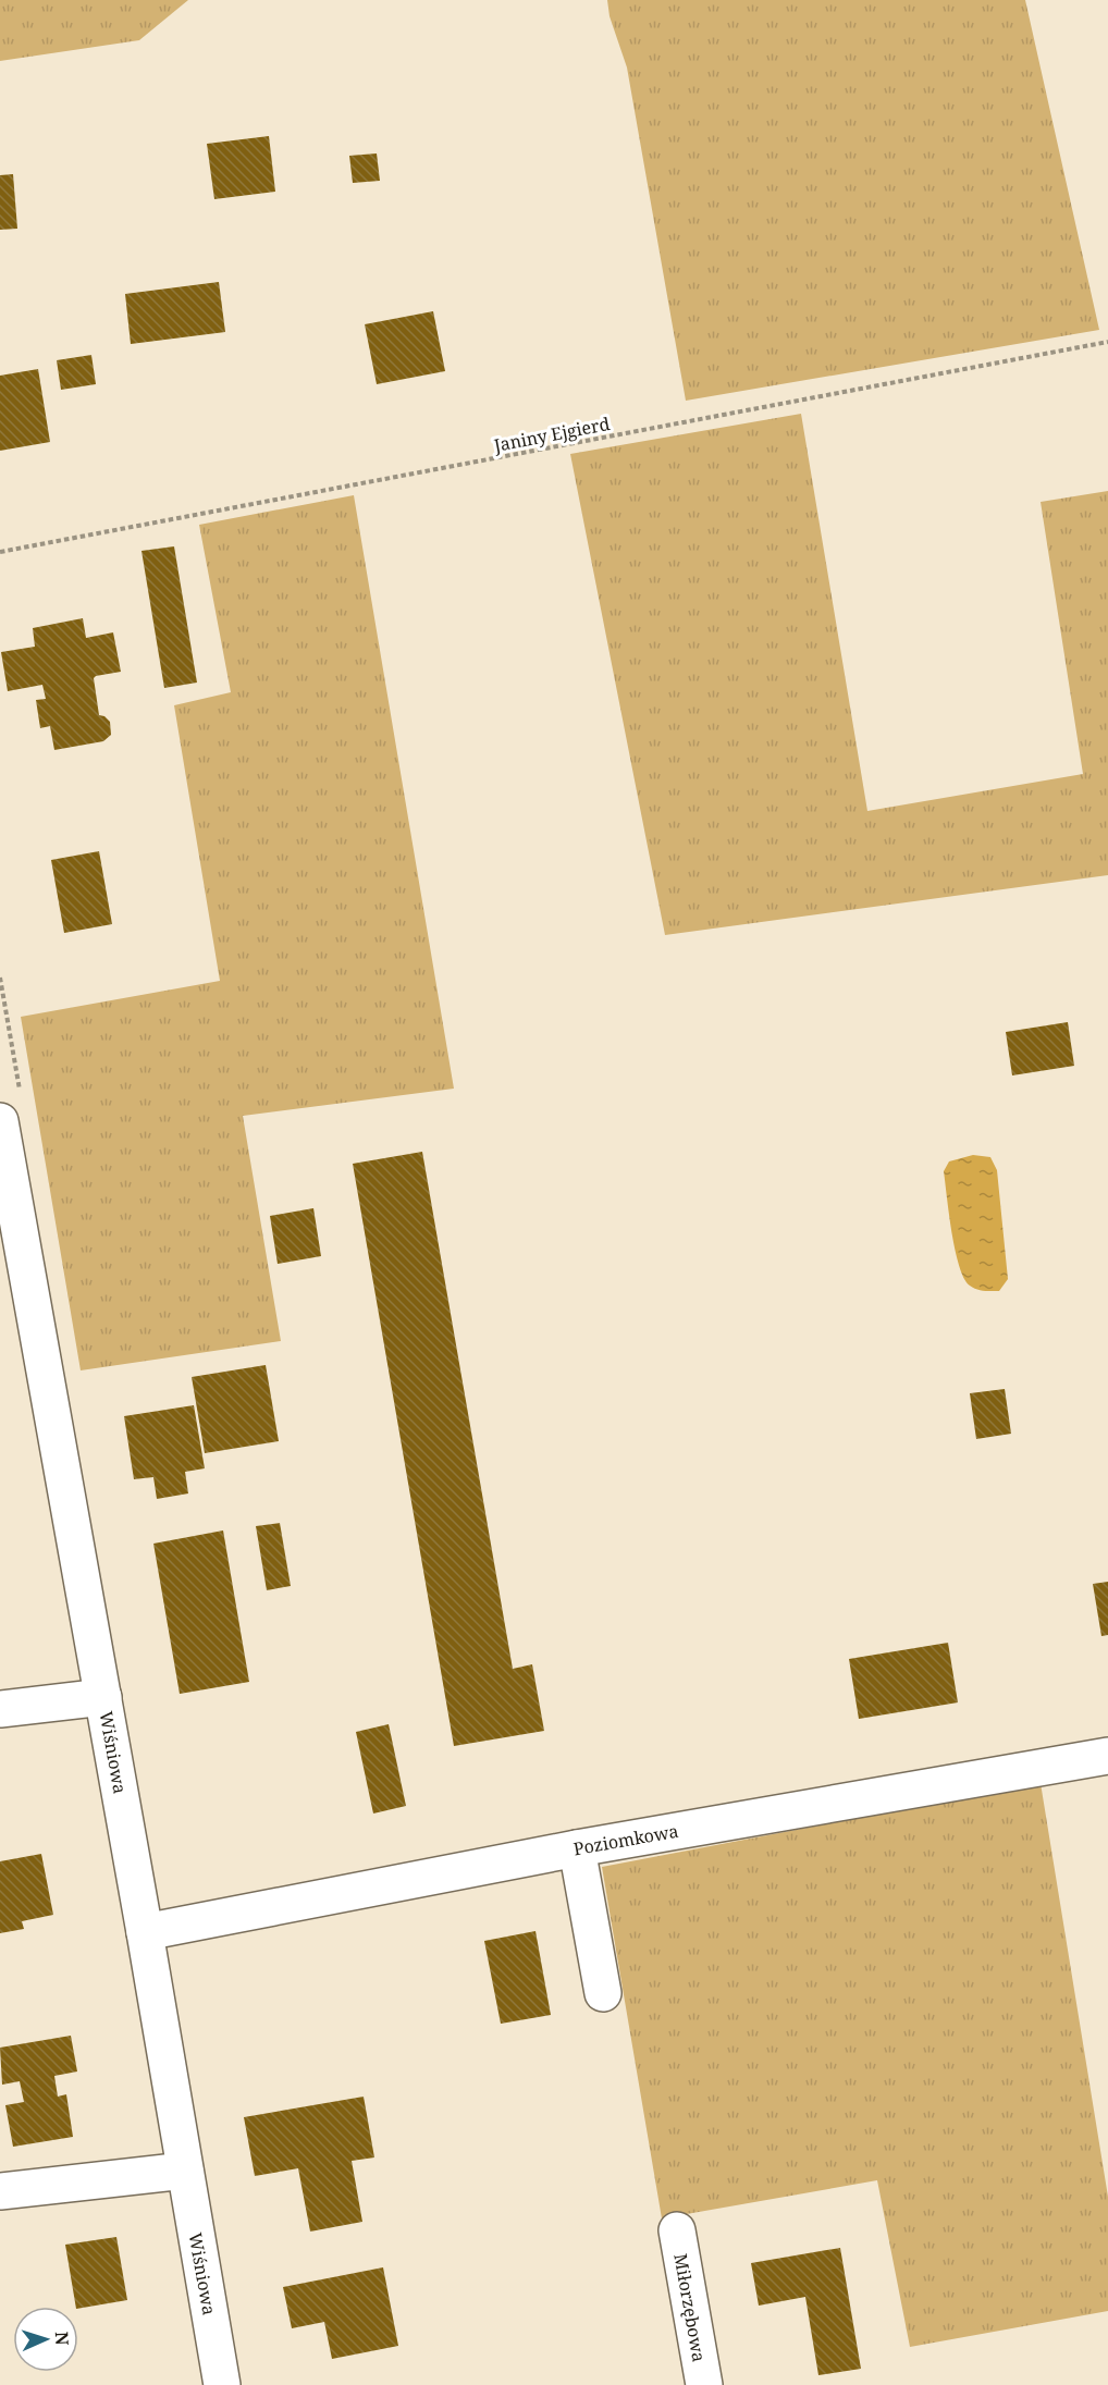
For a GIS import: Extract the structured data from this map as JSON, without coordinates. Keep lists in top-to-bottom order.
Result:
{
  "streets": {
    "street": ["Wiśniowa", "Poziomkowa", "Miłorzębowa"],
    "path": ["Janiny Ejgierd"]
  },
  "crossings": [
    ["Wiśniowa", "Poziomkowa"]
  ],
  "north": "right"
}
